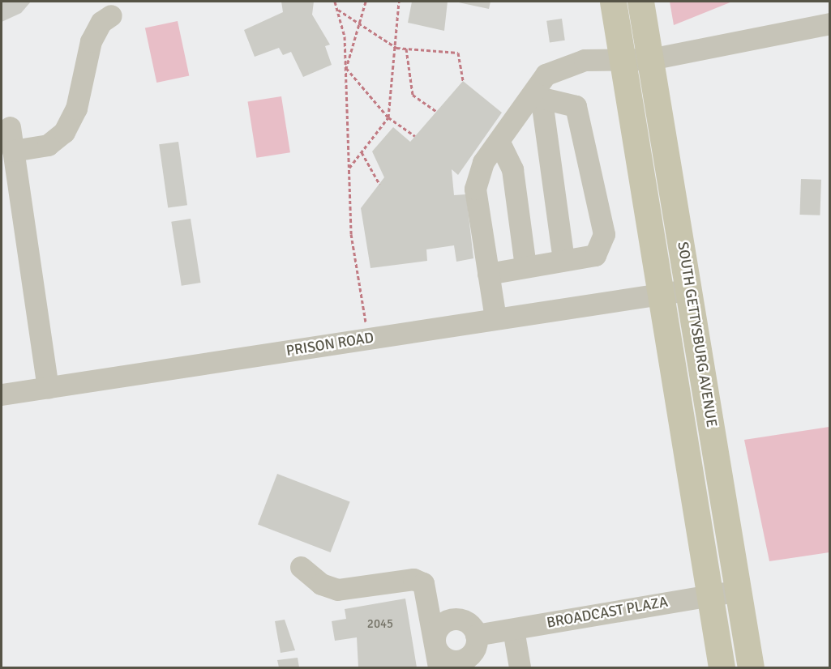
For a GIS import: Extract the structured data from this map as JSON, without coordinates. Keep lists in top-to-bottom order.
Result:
{
  "streets": {
    "main road": ["SOUTH GETTYSBURG AVENUE"],
    "street": ["PRISON ROAD", "BROADCAST PLAZA"]
  },
  "crossings": [
    ["SOUTH GETTYSBURG AVENUE", "PRISON ROAD"],
    ["SOUTH GETTYSBURG AVENUE", "BROADCAST PLAZA"]
  ],
  "house_numbers": ["2045"]
}
